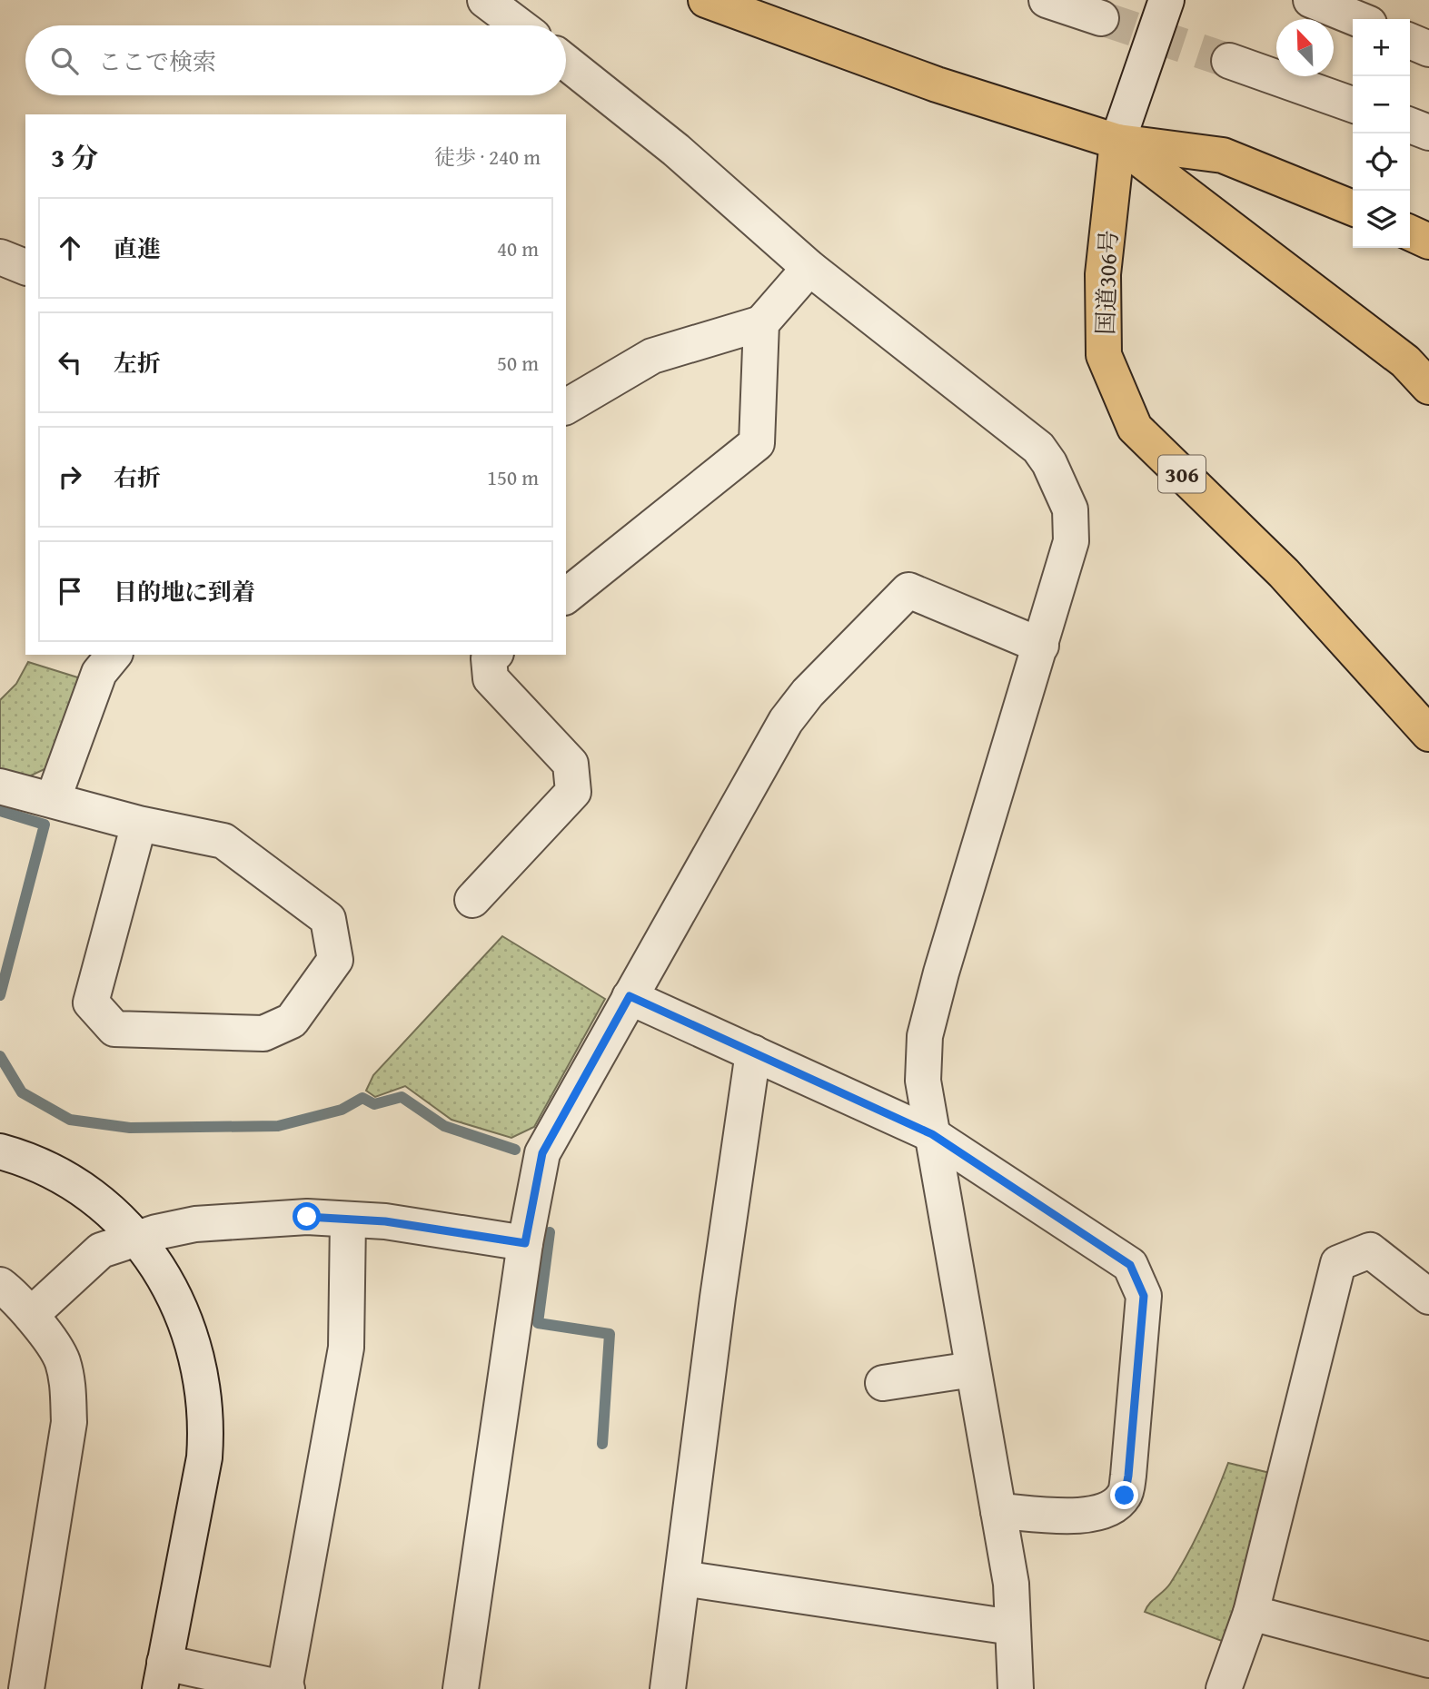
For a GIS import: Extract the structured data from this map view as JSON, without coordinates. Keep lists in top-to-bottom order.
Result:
{
  "streets": {
    "highway": ["国道306号", "306"]
  },
  "north": "top left",
  "page": {
    "map_buttons": ["+", "−"],
    "search": "ここで検索",
    "heading": ["3 分", "徒歩 · 240 m"],
    "list": [
      ["直進", "40 m"],
      ["左折", "50 m"],
      ["右折", "150 m"],
      "目的地に到着"
    ]
  }
}
